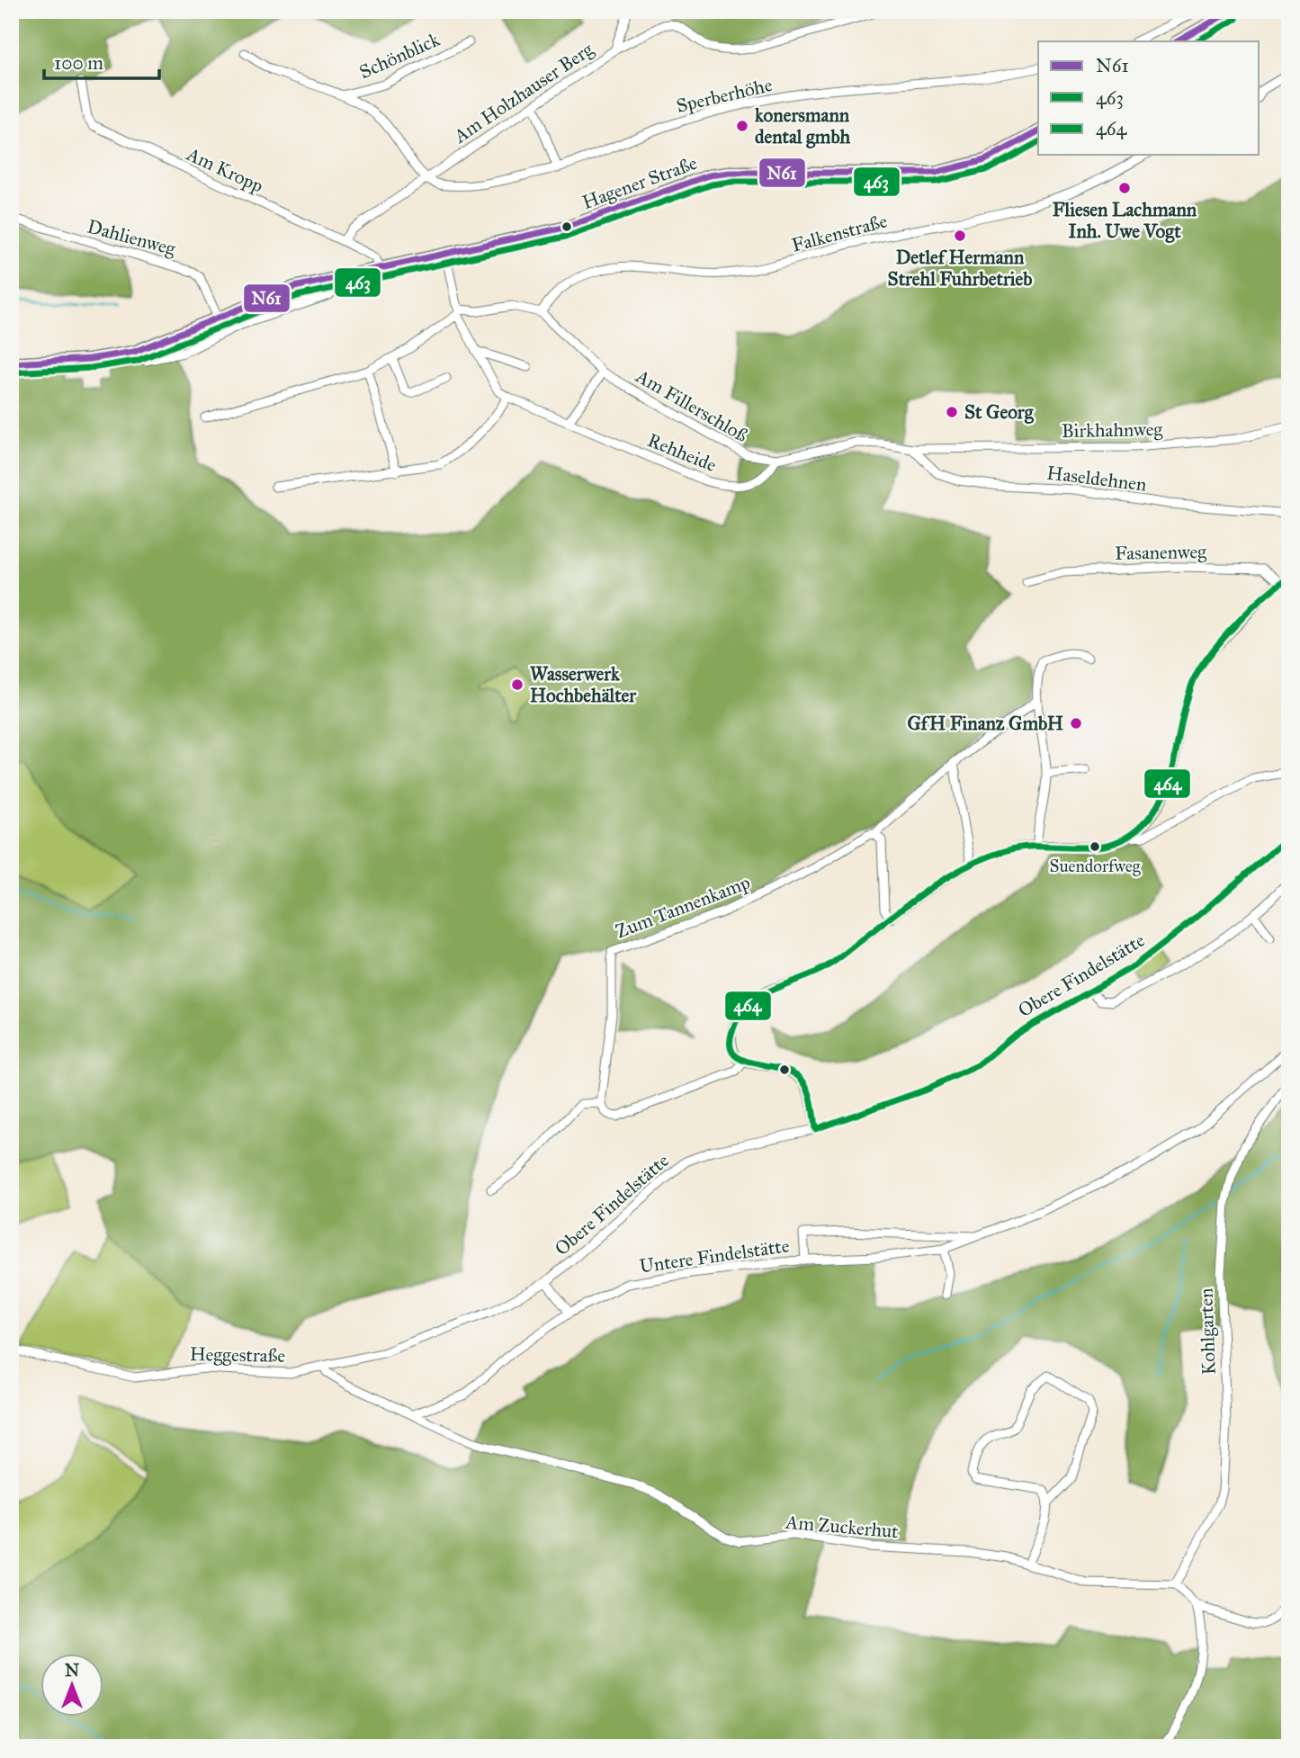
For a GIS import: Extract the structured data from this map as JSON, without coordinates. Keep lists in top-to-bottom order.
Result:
{
  "streets": {
    "main road": ["Hagener Straße"],
    "street": [
      "Schönblick",
      "Am Holzhauser Berg",
      "Sperberhöhe",
      "Am Kropp",
      "Falkenstraße",
      "Dahlienweg",
      "Am Fillerschloß",
      "Birkhahnweg",
      "Rehheide",
      "Haseldehnen",
      "Fasanenweg",
      "Zum Tannenkamp",
      "Obere Findelstätte",
      "Untere Findelstätte",
      "Kohlgarten",
      "Heggestraße",
      "Am Zuckerhut"
    ]
  },
  "crossings": [
    ["Schönblick", "Am Holzhauser Berg"],
    ["Schönblick", "Sperberhöhe"],
    ["Am Holzhauser Berg", "Sperberhöhe"],
    ["Am Holzhauser Berg", "Am Kropp"],
    ["Am Kropp", "Hagener Straße"],
    ["Hagener Straße", "Dahlienweg"],
    ["Falkenstraße", "Am Fillerschloß"],
    ["Am Fillerschloß", "Birkhahnweg"],
    ["Am Fillerschloß", "Rehheide"],
    ["Am Fillerschloß", "Haseldehnen"],
    ["Obere Findelstätte", "Heggestraße"],
    ["Untere Findelstätte", "Am Zuckerhut"],
    ["Kohlgarten", "Am Zuckerhut"],
    ["Heggestraße", "Am Zuckerhut"]
  ],
  "places": [
    "konersmann dental gmbh",
    "Fliesen Lachmann Inh. Uwe Vogt",
    "Detlef Hermann Strehl Fuhrbetrieb",
    "St Georg",
    "Wasserwerk Hochbehälter",
    "GfH Finanz GmbH",
    "Suendorfweg"
  ],
  "lines": ["transit line N61", "transit line 463", "transit line 464"],
  "legend": ["N61", "463", "464"],
  "scale_bar": "100 m",
  "north": "top"
}
